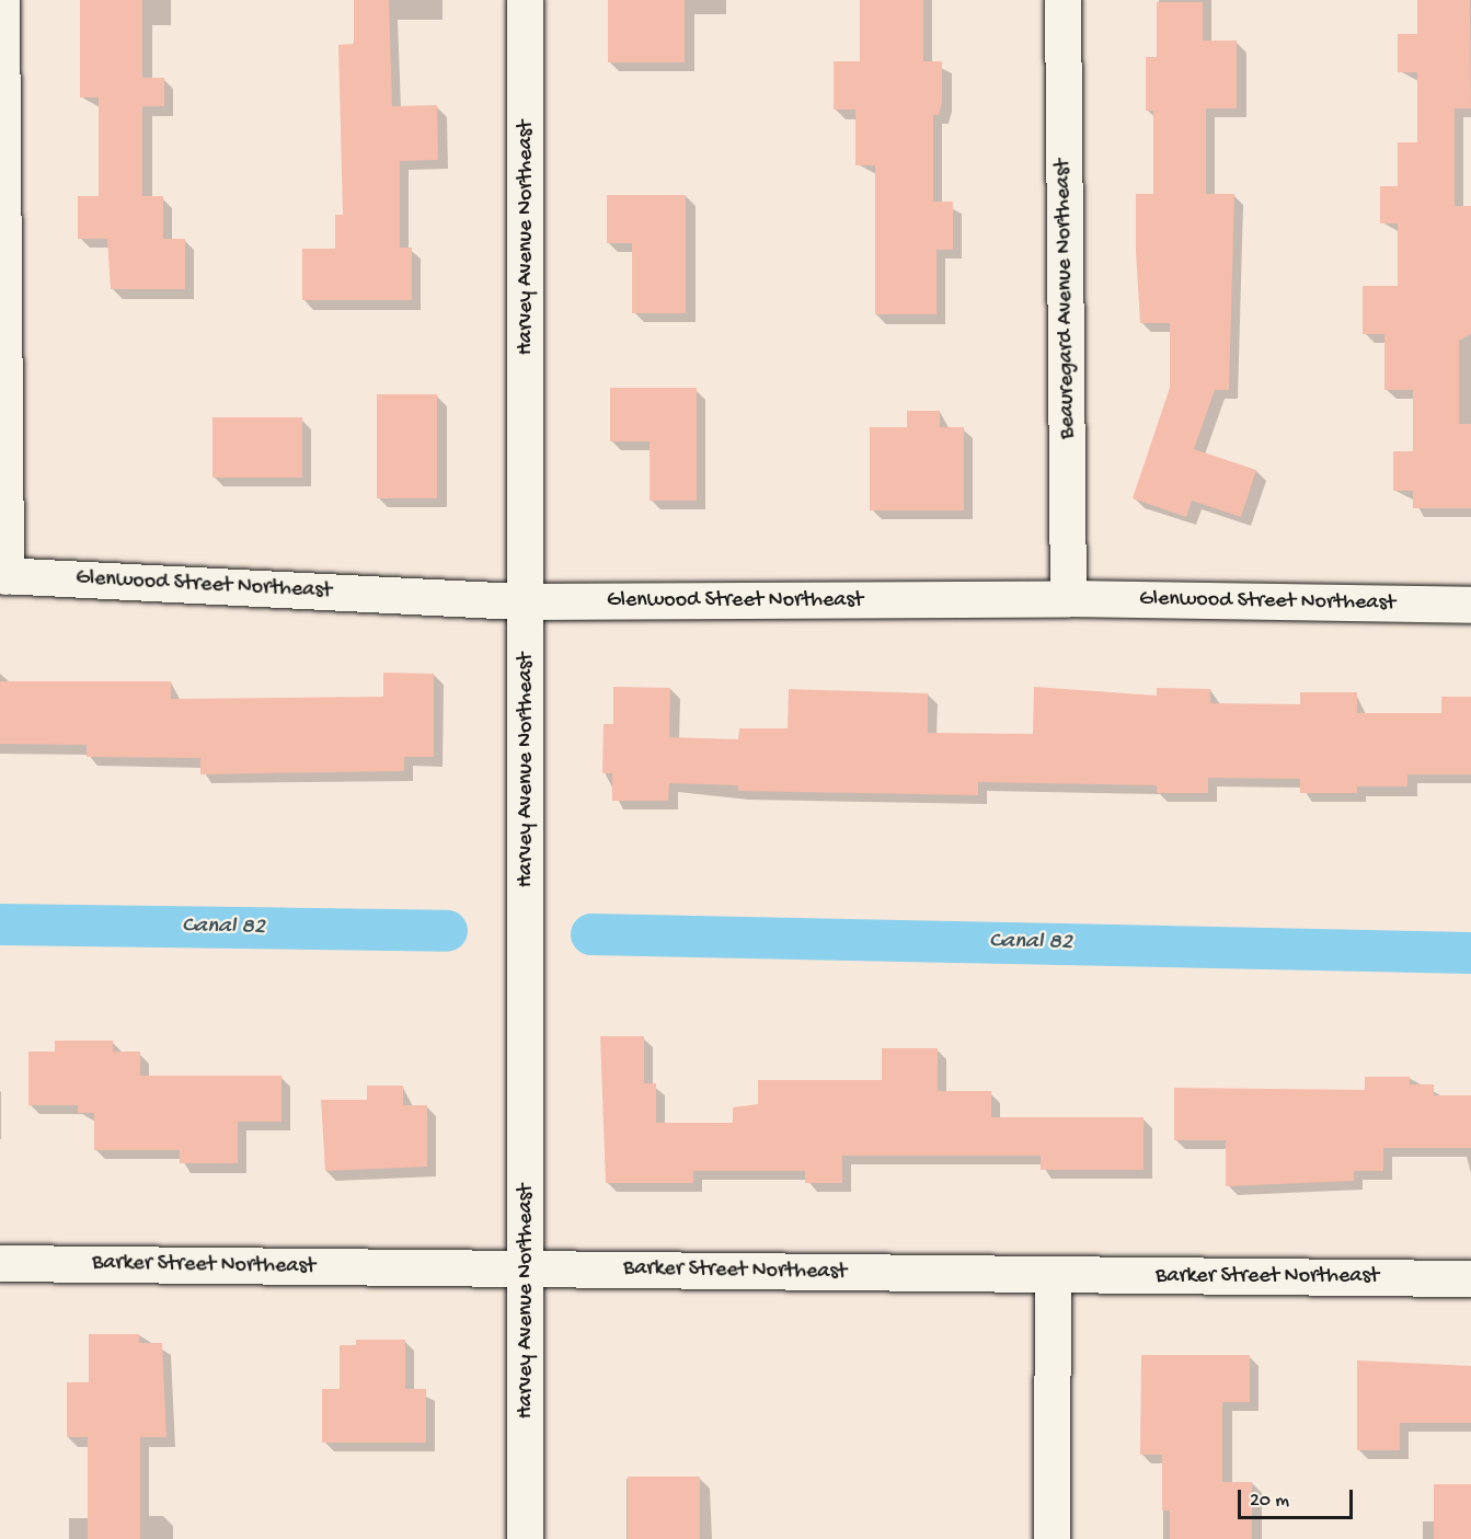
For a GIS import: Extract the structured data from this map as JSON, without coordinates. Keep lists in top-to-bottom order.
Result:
{
  "streets": {
    "street": [
      "Harvey Avenue Northeast",
      "Beauregard Avenue Northeast",
      "Glenwood Street Northeast",
      "Barker Street Northeast"
    ]
  },
  "crossings": [
    ["Harvey Avenue Northeast", "Glenwood Street Northeast"],
    ["Harvey Avenue Northeast", "Barker Street Northeast"],
    ["Beauregard Avenue Northeast", "Glenwood Street Northeast"]
  ],
  "water": ["Canal 82"],
  "scale_bar": "20 m"
}
